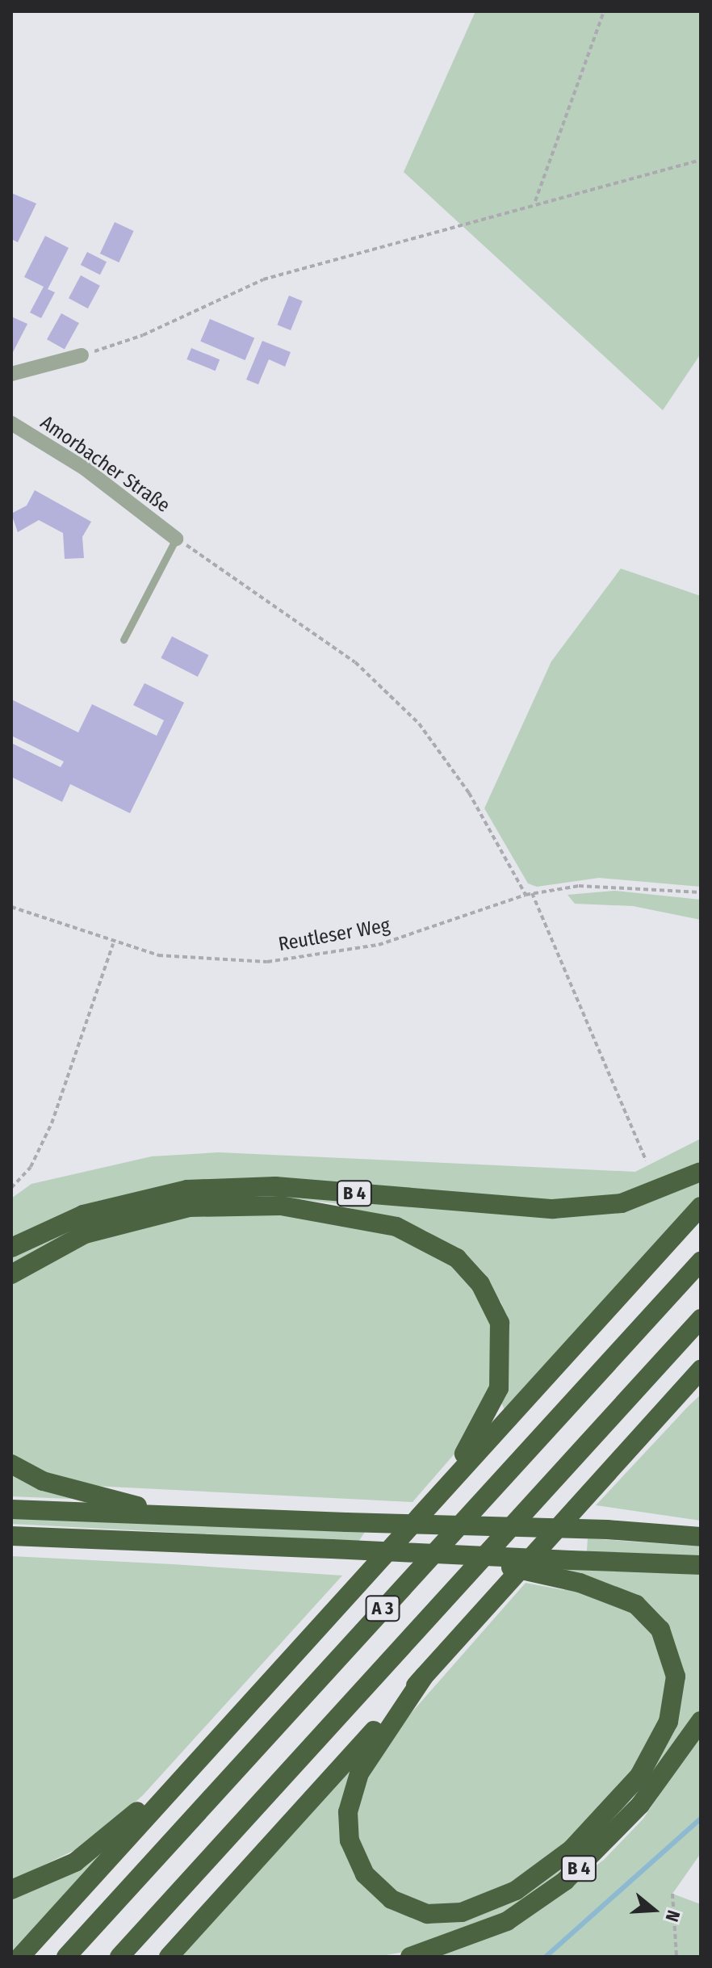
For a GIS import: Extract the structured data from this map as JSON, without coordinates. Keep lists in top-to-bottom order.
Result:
{
  "streets": {
    "highway": ["B 4", "A 3"],
    "street": ["Amorbacher Straße"],
    "path": ["Reutleser Weg"]
  },
  "north": "right"
}
